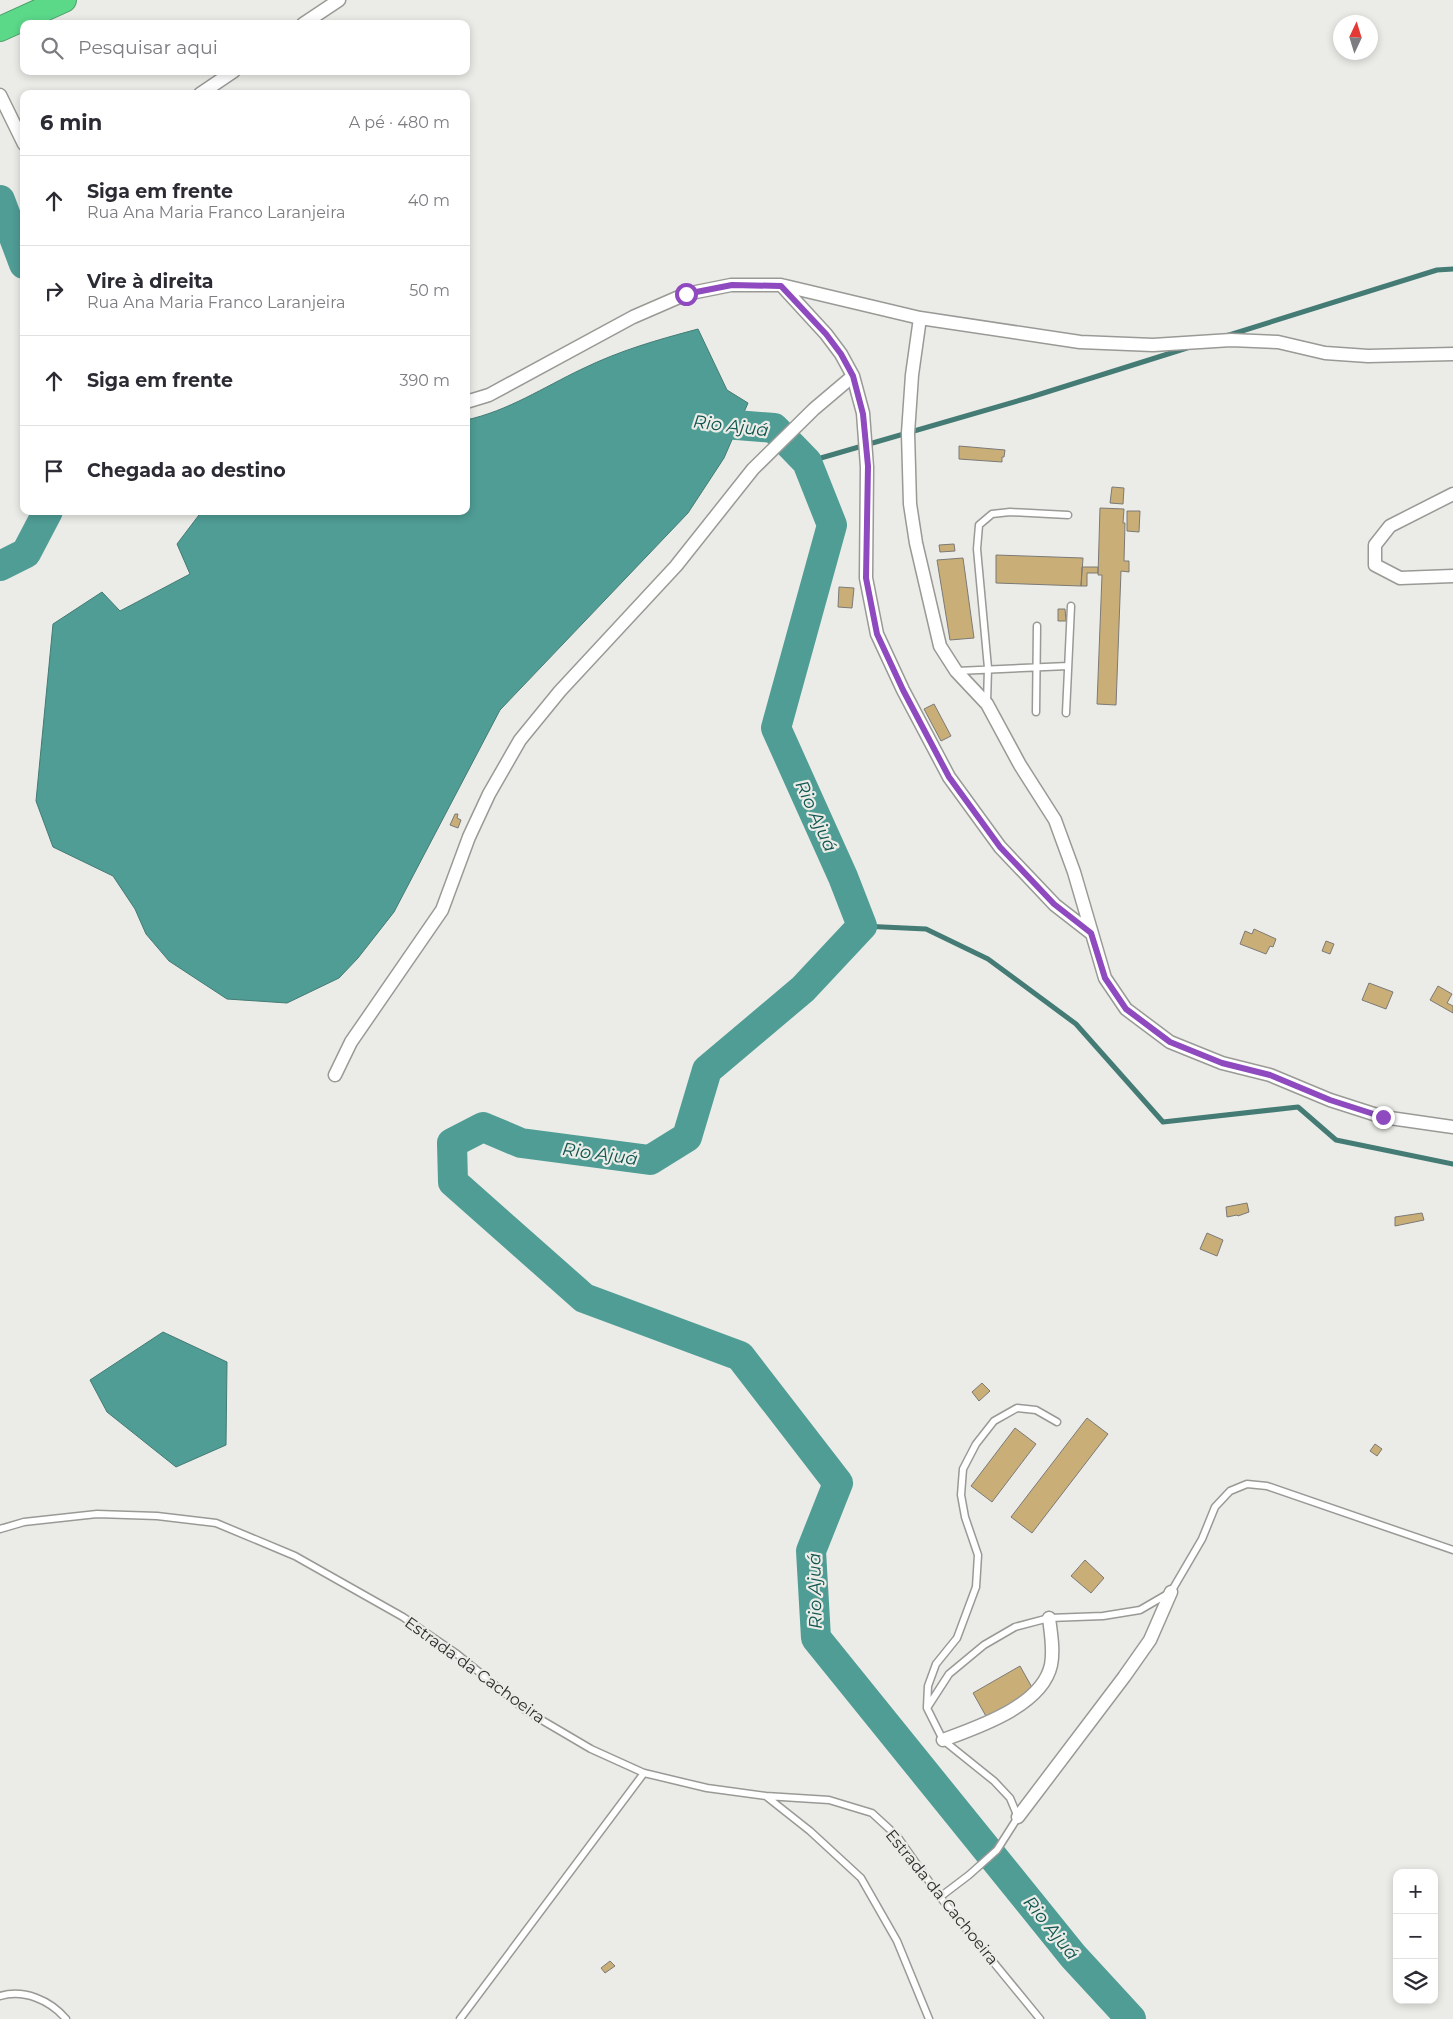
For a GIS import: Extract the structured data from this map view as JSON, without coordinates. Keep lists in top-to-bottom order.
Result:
{
  "streets": {
    "lane": ["Estrada da Cachoeira"]
  },
  "water": ["Rio Ajuá"],
  "north": "top",
  "page": {
    "search": "Pesquisar aqui",
    "heading": ["6 min", "A pé · 480 m"],
    "list": [
      ["Siga em frente", "Rua Ana Maria Franco Laranjeira", "40 m"],
      ["Vire à direita", "Rua Ana Maria Franco Laranjeira", "50 m"],
      ["Siga em frente", "390 m"],
      "Chegada ao destino"
    ],
    "map_buttons": ["+", "−"]
  }
}
